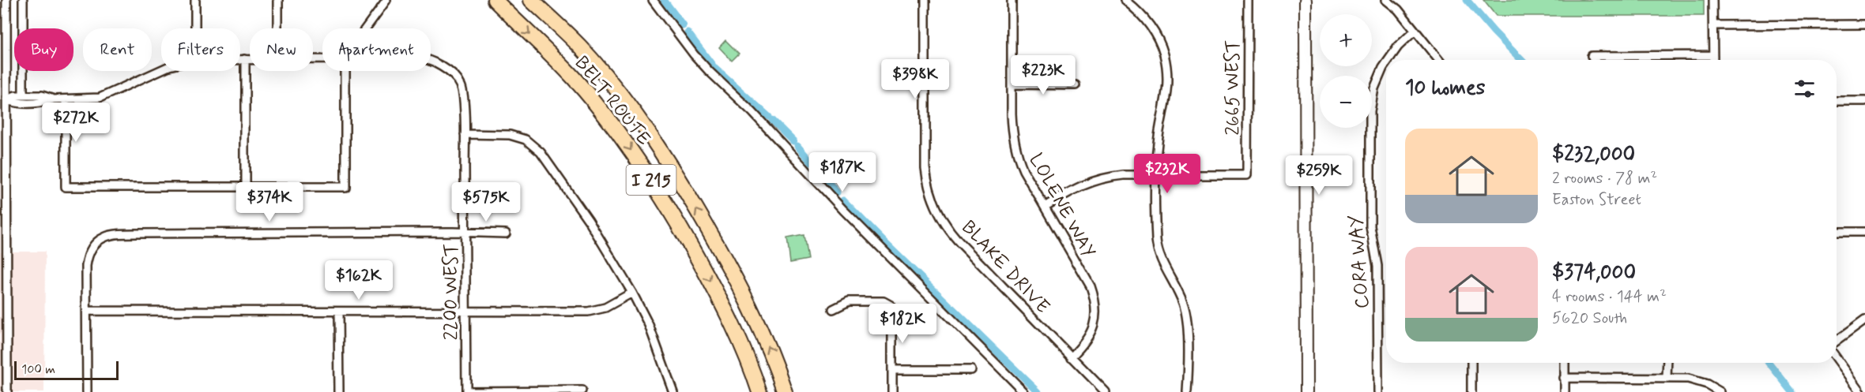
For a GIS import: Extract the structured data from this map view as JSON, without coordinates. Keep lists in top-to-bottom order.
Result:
{
  "streets": {
    "highway": ["BELT ROUTE", "I 215"],
    "street": [
      "2665 WEST",
      "LOLENE WAY",
      "CORA WAY",
      "BLAKE DRIVE",
      "2200 WEST"
    ]
  },
  "crossings": [
    ["LOLENE WAY", "BLAKE DRIVE"]
  ],
  "scale_bar": "100 m",
  "page": {
    "map_buttons": ["+", "−"],
    "chip": [
      "Buy",
      "Rent",
      "Filters",
      "New",
      "Apartment"
    ],
    "price": [
      "$223K",
      "$398K",
      "$272K",
      "$187K",
      "$232K",
      "$259K",
      "$374K",
      "$575K",
      "$162K",
      "$182K"
    ],
    "heading": "10 homes",
    "list": [
      {
        "name": "$232,000",
        "note": "2 rooms · 78 m² · Easton Street"
      },
      {
        "name": "$374,000",
        "note": "4 rooms · 144 m² · 5620 South"
      }
    ],
    "scale": "100 m"
  }
}
